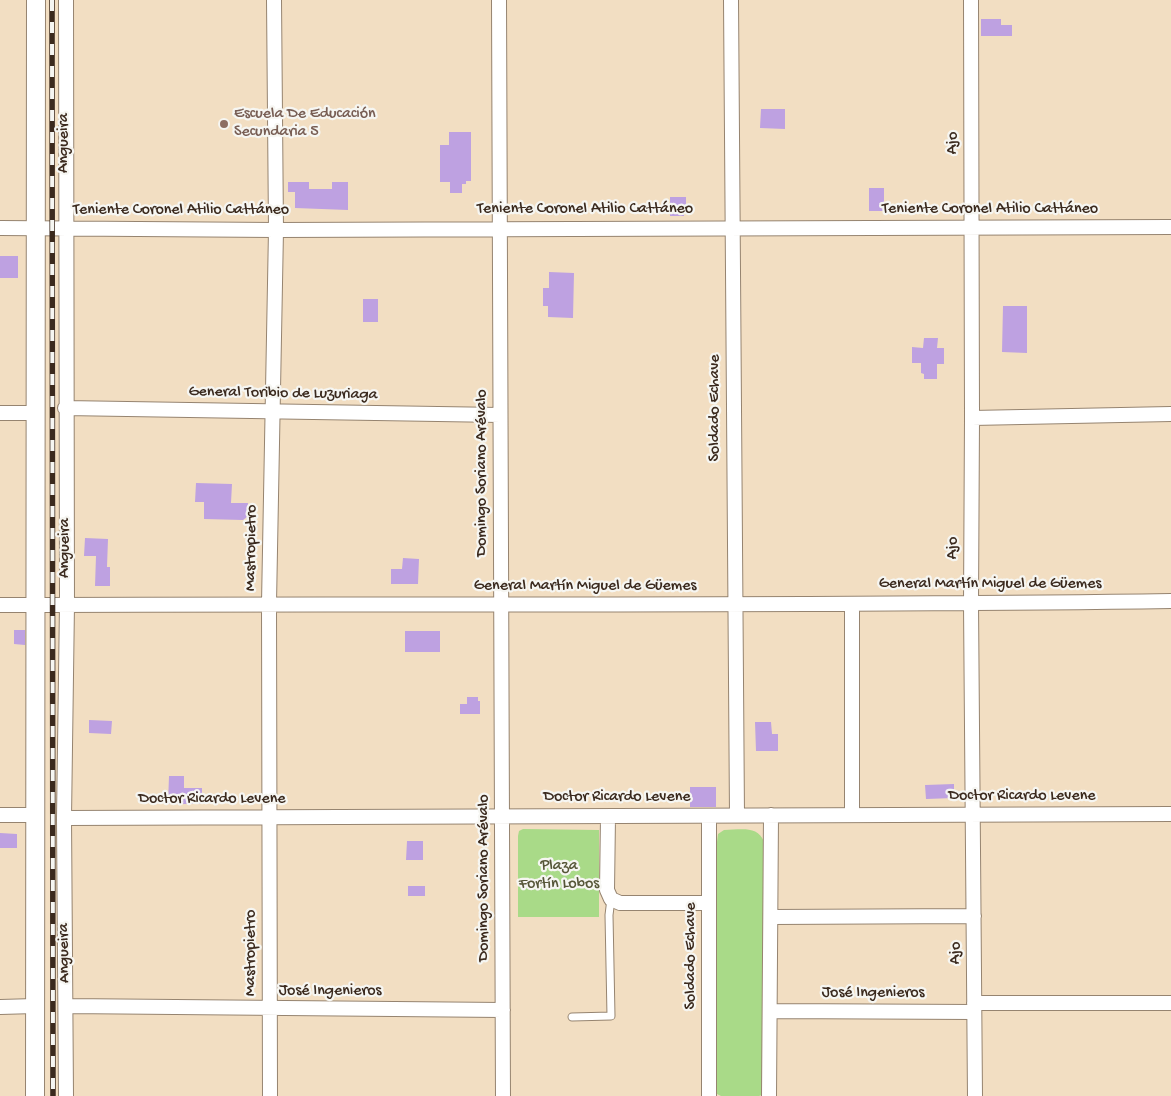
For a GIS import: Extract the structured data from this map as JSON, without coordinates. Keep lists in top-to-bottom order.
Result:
{
  "streets": {
    "street": [
      "Angueira",
      "Ajo",
      "Teniente Coronel Atilio Cattáneo",
      "General Toribio de Luzuriaga",
      "Soldado Echave",
      "Domingo Soriano Arévalo",
      "Mastropietro",
      "General Martín Miguel de Güemes",
      "Doctor Ricardo Levene",
      "José Ingenieros"
    ]
  },
  "crossings": [
    ["Angueira", "Teniente Coronel Atilio Cattáneo"],
    ["Angueira", "General Toribio de Luzuriaga"],
    ["Angueira", "General Martín Miguel de Güemes"],
    ["Angueira", "Doctor Ricardo Levene"],
    ["Angueira", "José Ingenieros"],
    ["Ajo", "Teniente Coronel Atilio Cattáneo"],
    ["Ajo", "General Martín Miguel de Güemes"],
    ["Ajo", "Doctor Ricardo Levene"],
    ["Ajo", "José Ingenieros"],
    ["Teniente Coronel Atilio Cattáneo", "Soldado Echave"],
    ["Teniente Coronel Atilio Cattáneo", "Domingo Soriano Arévalo"],
    ["Teniente Coronel Atilio Cattáneo", "Mastropietro"],
    ["General Toribio de Luzuriaga", "Domingo Soriano Arévalo"],
    ["General Toribio de Luzuriaga", "Mastropietro"],
    ["Soldado Echave", "General Martín Miguel de Güemes"],
    ["Soldado Echave", "Doctor Ricardo Levene"],
    ["Domingo Soriano Arévalo", "General Martín Miguel de Güemes"],
    ["Domingo Soriano Arévalo", "Doctor Ricardo Levene"],
    ["Domingo Soriano Arévalo", "José Ingenieros"],
    ["Mastropietro", "General Martín Miguel de Güemes"],
    ["Mastropietro", "Doctor Ricardo Levene"],
    ["Mastropietro", "José Ingenieros"]
  ],
  "parks": ["Plaza Fortín Lobos"],
  "places": ["Escuela De Educación Secundaria 5"]
}
